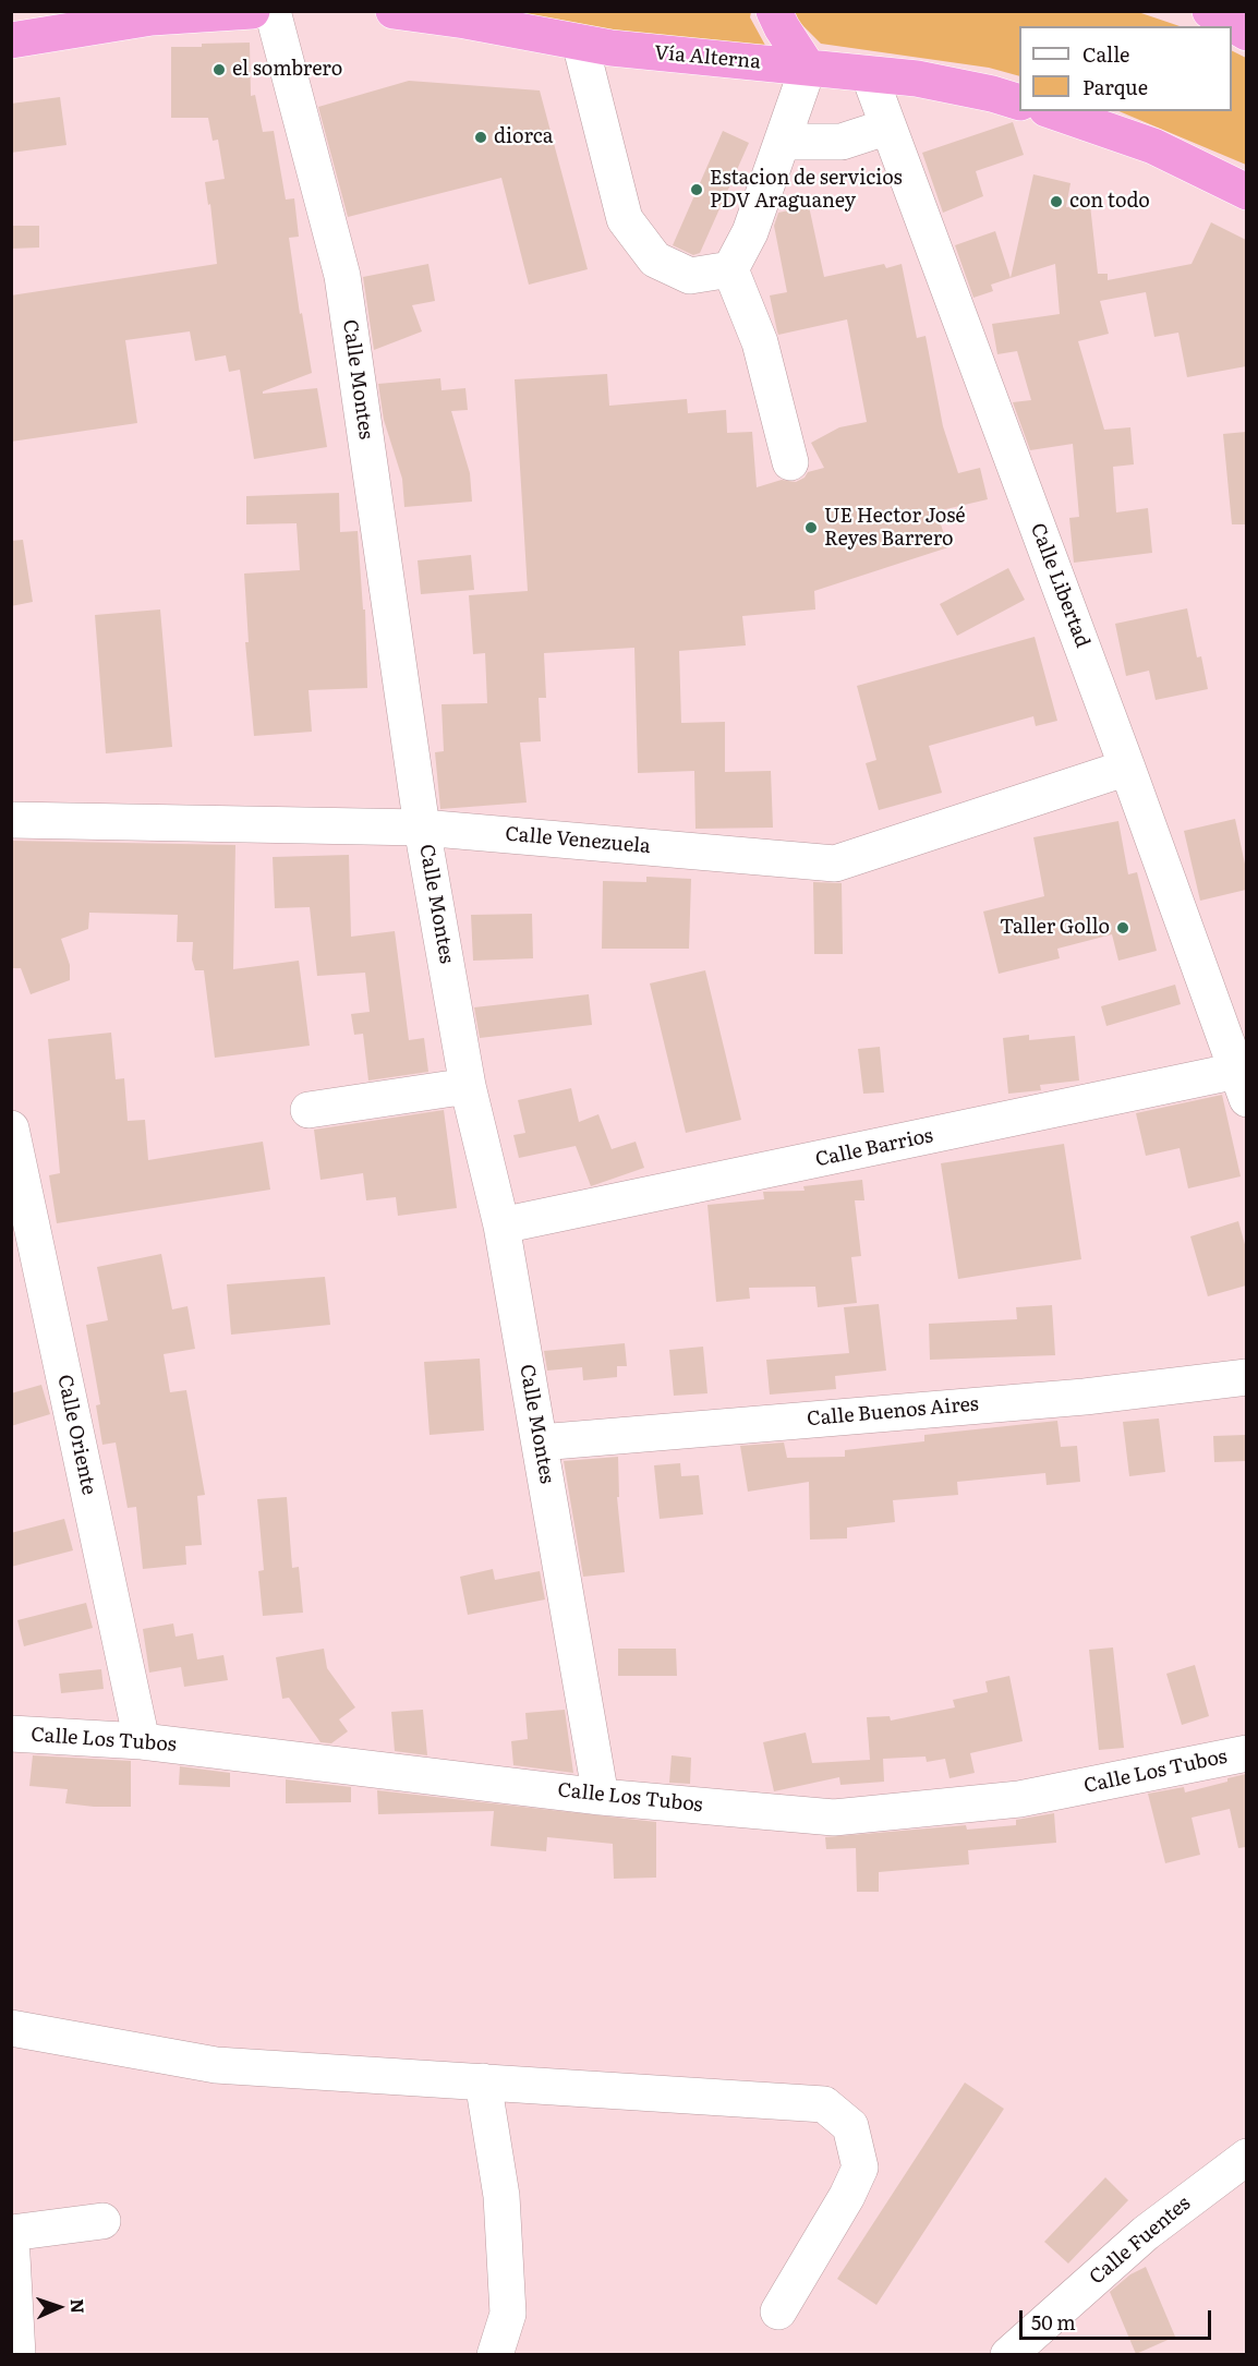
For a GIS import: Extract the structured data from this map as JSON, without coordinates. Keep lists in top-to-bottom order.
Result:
{
  "streets": {
    "highway": ["Vía Alterna"],
    "street": [
      "Calle Montes",
      "Calle Libertad",
      "Calle Venezuela",
      "Calle Barrios",
      "Calle Buenos Aires",
      "Calle Oriente",
      "Calle Los Tubos",
      "Calle Fuentes"
    ]
  },
  "crossings": [
    ["Vía Alterna", "Calle Libertad"],
    ["Calle Montes", "Calle Venezuela"],
    ["Calle Montes", "Calle Barrios"],
    ["Calle Montes", "Calle Buenos Aires"],
    ["Calle Montes", "Calle Los Tubos"],
    ["Calle Libertad", "Calle Venezuela"],
    ["Calle Libertad", "Calle Barrios"],
    ["Calle Oriente", "Calle Los Tubos"]
  ],
  "places": [
    "el sombrero",
    "diorca",
    "Estacion de servicios PDV Araguaney",
    "con todo",
    "UE Hector José Reyes Barrero",
    "Taller Gollo"
  ],
  "legend": ["Calle", "Parque"],
  "scale_bar": "50 m",
  "north": "right"
}
